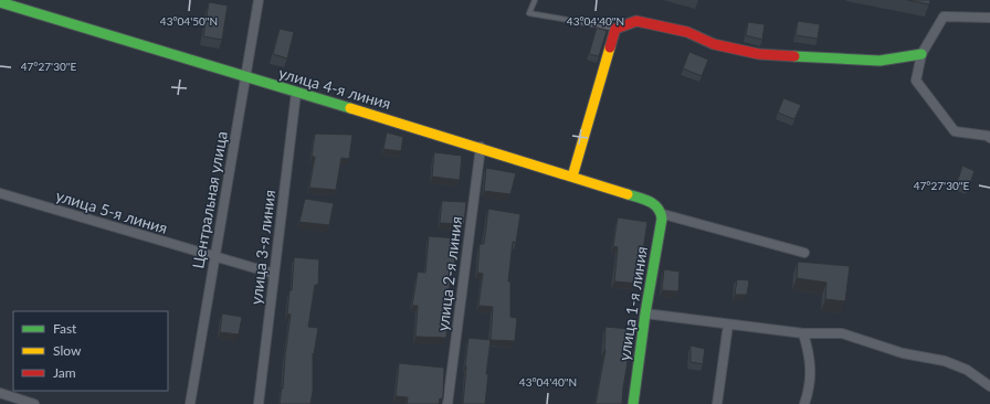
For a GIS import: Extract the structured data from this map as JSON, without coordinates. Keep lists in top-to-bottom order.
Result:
{
  "streets": {
    "street": [
      "улица 4-я линия",
      "Центральная улица",
      "улица 5-я линия",
      "улица 3-я линия",
      "улица 2-я линия",
      "улица 1-я линия"
    ]
  },
  "crossings": [
    ["улица 4-я линия", "Центральная улица"],
    ["улица 4-я линия", "улица 3-я линия"],
    ["улица 4-я линия", "улица 2-я линия"],
    ["улица 4-я линия", "улица 1-я линия"],
    ["Центральная улица", "улица 5-я линия"],
    ["улица 5-я линия", "улица 3-я линия"]
  ],
  "legend": ["Fast", "Slow", "Jam"],
  "coordinates": ["43°04'50\"N", "43°04'40\"N", "47°27'30\"E"]
}
